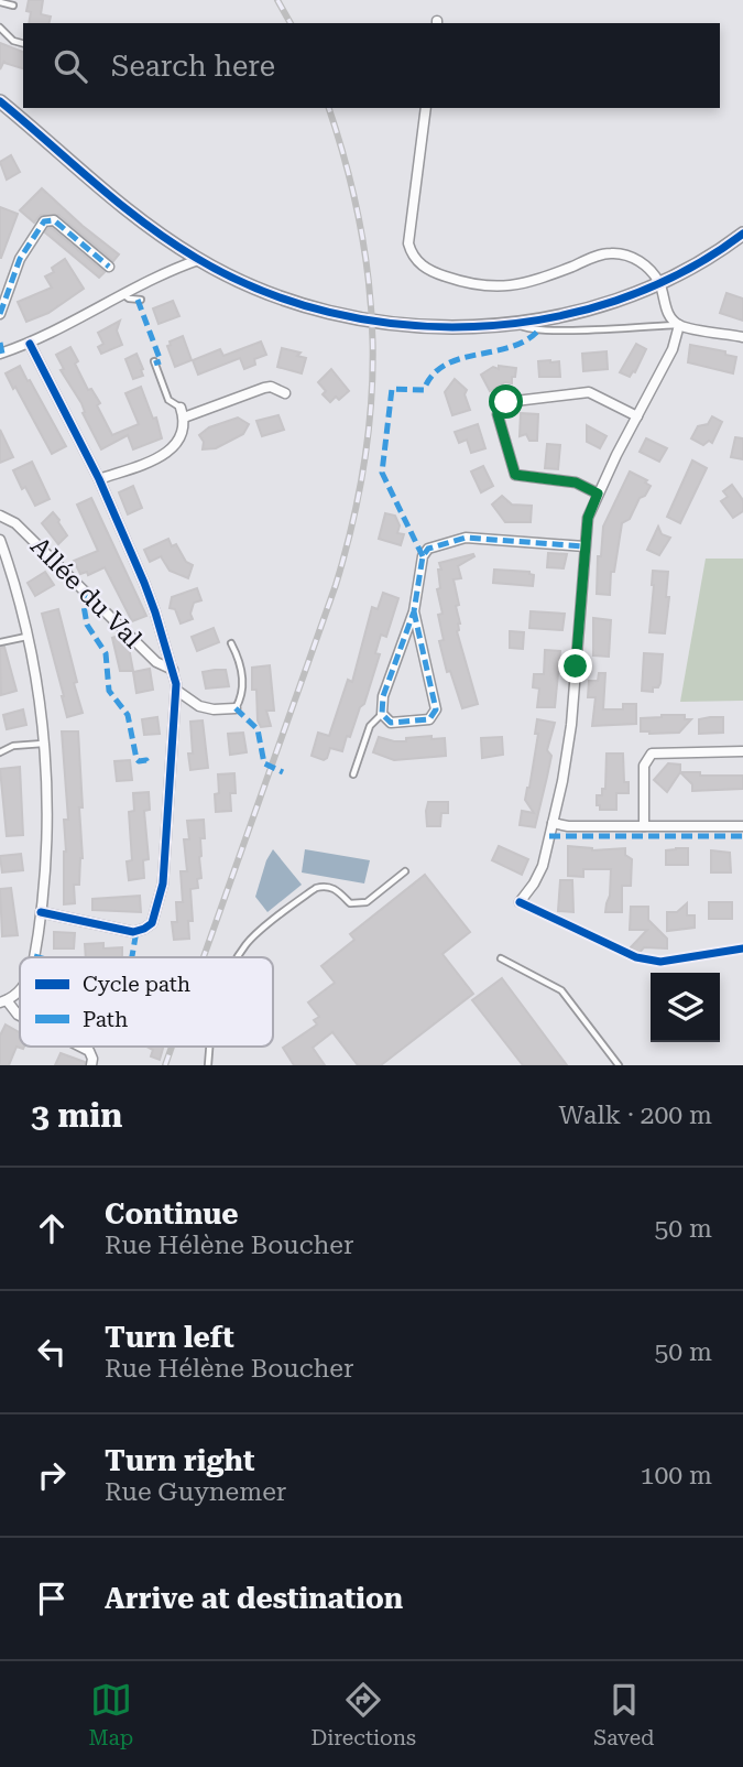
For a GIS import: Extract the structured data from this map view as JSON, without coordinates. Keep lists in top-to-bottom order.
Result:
{
  "streets": {
    "street": ["Allée du Val"]
  },
  "legend": ["Cycle path", "Path"],
  "page": {
    "search": "Search here",
    "heading": ["3 min", "Walk · 200 m"],
    "list": [
      ["Continue", "Rue Hélène Boucher", "50 m"],
      ["Turn left", "Rue Hélène Boucher", "50 m"],
      ["Turn right", "Rue Guynemer", "100 m"],
      "Arrive at destination"
    ],
    "nav": ["Map", "Directions", "Saved"]
  }
}
